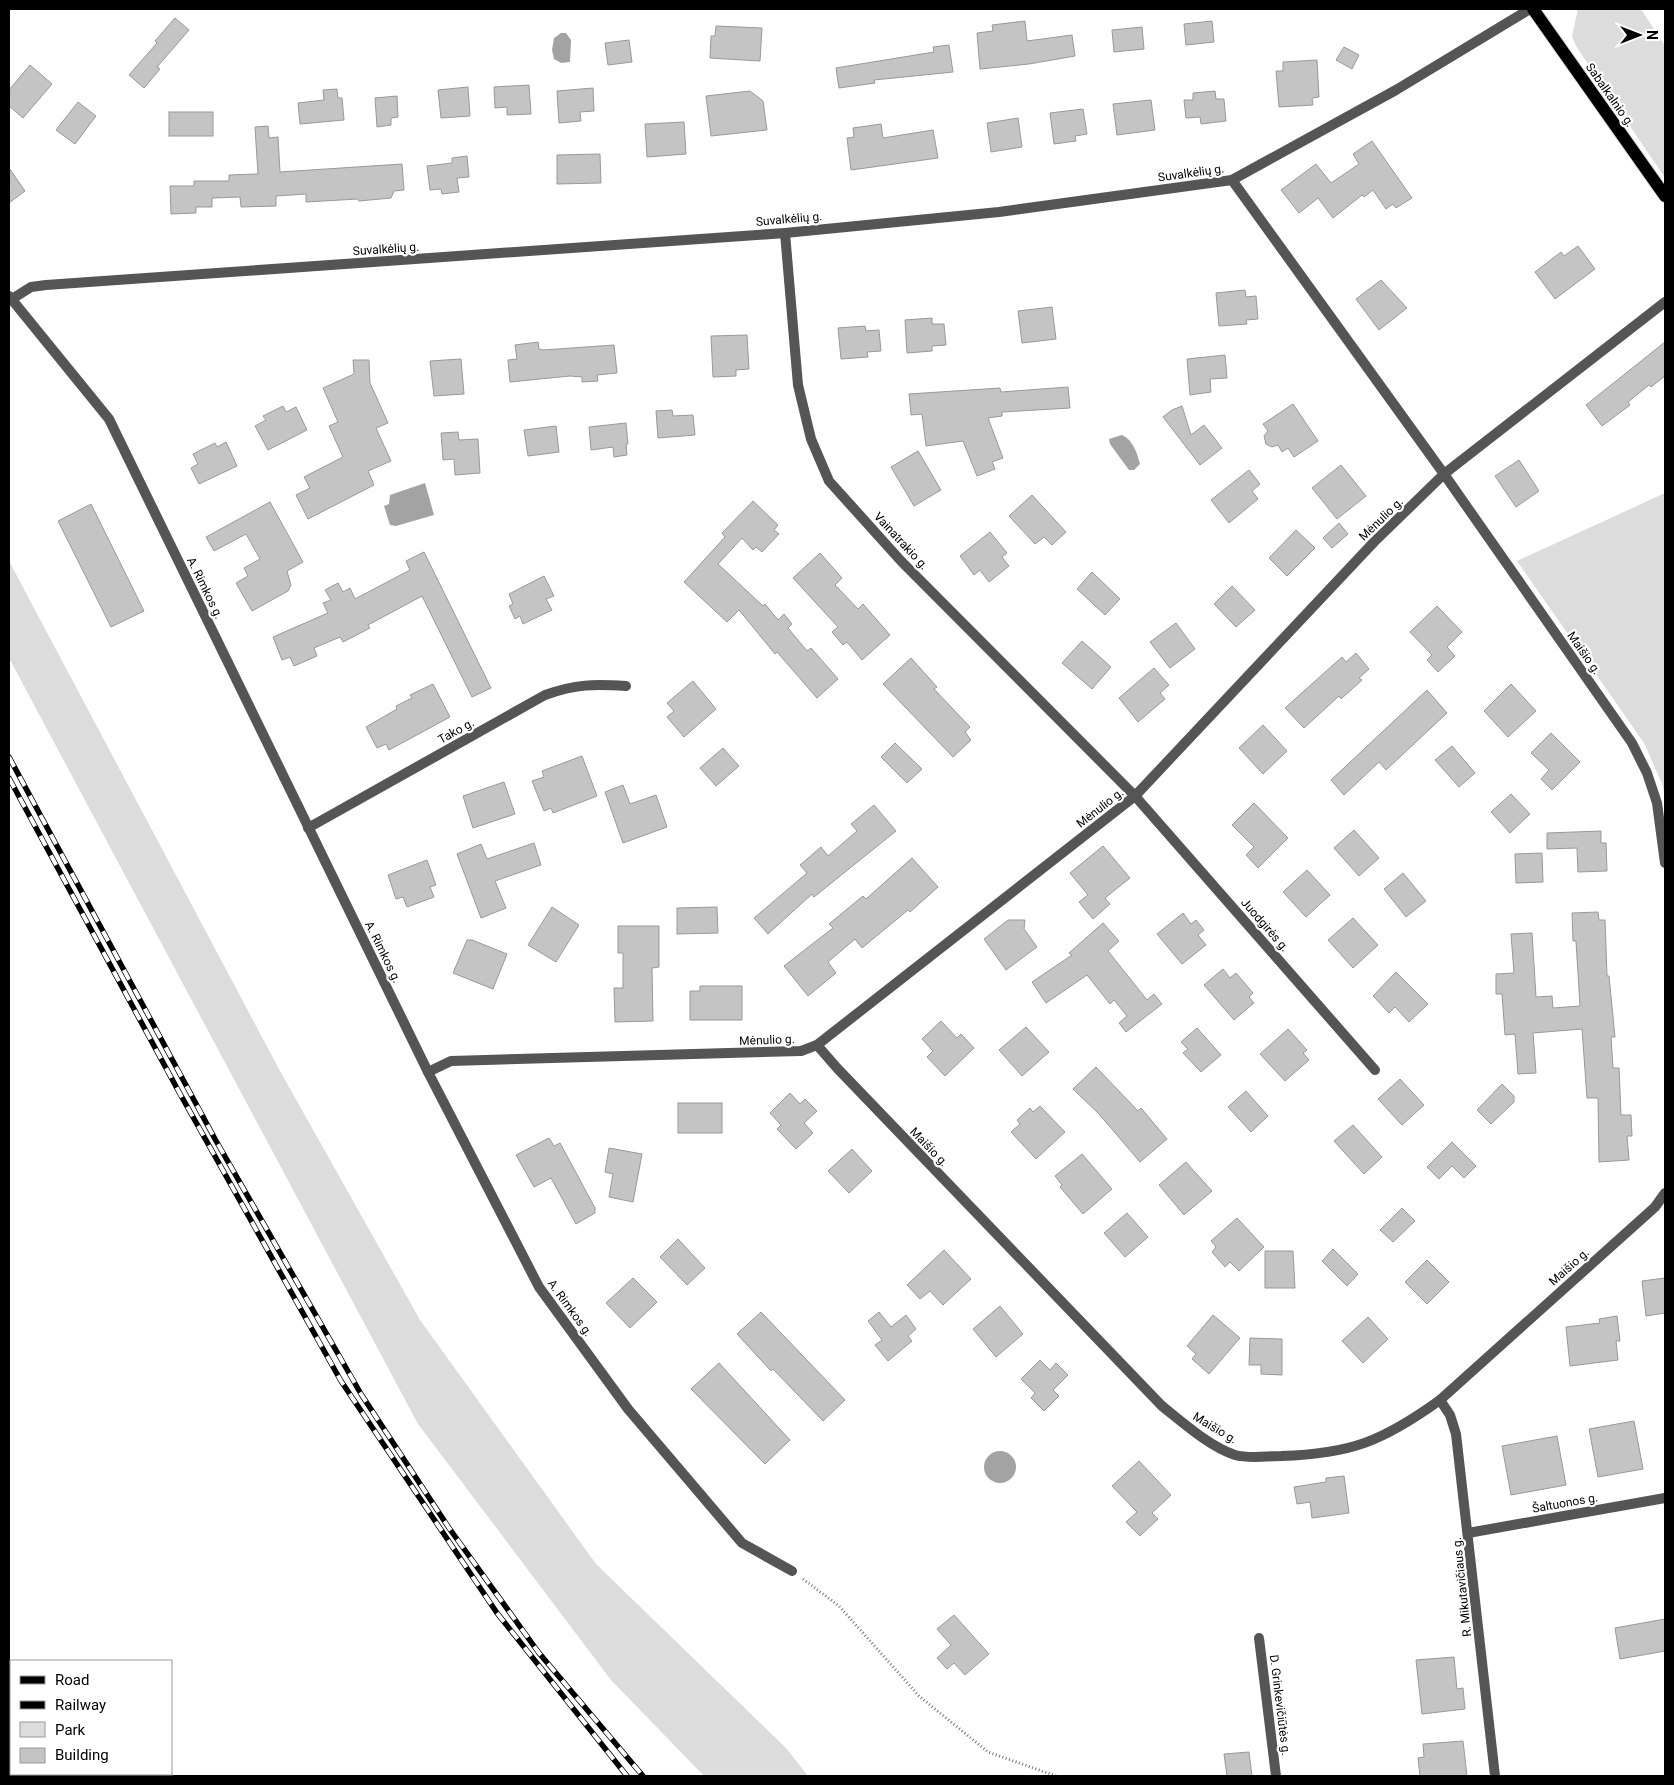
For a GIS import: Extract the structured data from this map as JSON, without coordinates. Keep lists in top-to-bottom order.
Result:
{
  "streets": {
    "main road": ["Sabalkalnio g."],
    "street": [
      "Suvalkėlių g.",
      "Mėnulio g.",
      "Vainatrakio g.",
      "A. Rimkos g.",
      "Maišio g.",
      "Tako g.",
      "Juodgirės g.",
      "Šaltuonos g.",
      "R. Mikutavičiaus g.",
      "D. Grinkevičiūtės g."
    ]
  },
  "crossings": [
    ["Sabalkalnio g.", "Suvalkėlių g."],
    ["Suvalkėlių g.", "Vainatrakio g."],
    ["Suvalkėlių g.", "A. Rimkos g."],
    ["Suvalkėlių g.", "Maišio g."],
    ["Mėnulio g.", "Vainatrakio g."],
    ["Mėnulio g.", "A. Rimkos g."],
    ["Mėnulio g.", "Maišio g."],
    ["Mėnulio g.", "Juodgirės g."],
    ["Vainatrakio g.", "Juodgirės g."],
    ["A. Rimkos g.", "Tako g."],
    ["Maišio g.", "R. Mikutavičiaus g."],
    ["Šaltuonos g.", "R. Mikutavičiaus g."]
  ],
  "legend": [
    "Road",
    "Railway",
    "Park",
    "Building"
  ],
  "north": "right"
}
